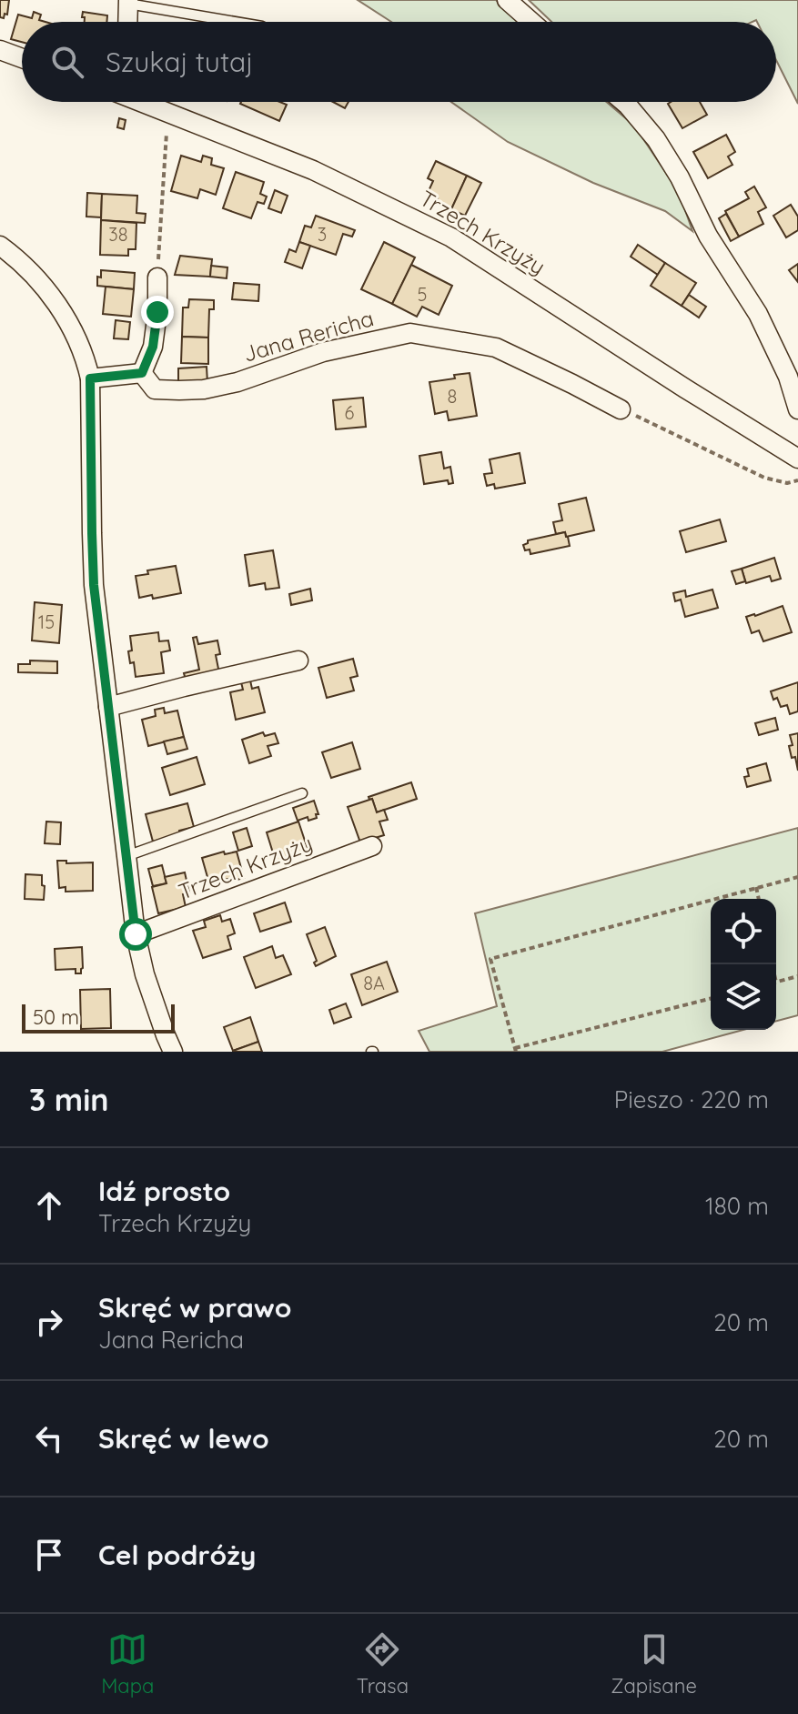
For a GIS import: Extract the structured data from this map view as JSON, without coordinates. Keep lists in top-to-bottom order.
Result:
{
  "streets": {
    "street": ["Trzech Krzyży", "Jana Rericha"]
  },
  "house_numbers": [
    "38",
    "3",
    "5",
    "8",
    "6",
    "15",
    "8A"
  ],
  "scale_bar": "50 m",
  "page": {
    "search": "Szukaj tutaj",
    "scale": "50 m",
    "heading": ["3 min", "Pieszo · 220 m"],
    "list": [
      ["Idź prosto", "Trzech Krzyży", "180 m"],
      ["Skręć w prawo", "Jana Rericha", "20 m"],
      ["Skręć w lewo", "20 m"],
      "Cel podróży"
    ],
    "nav": ["Mapa", "Trasa", "Zapisane"]
  }
}
